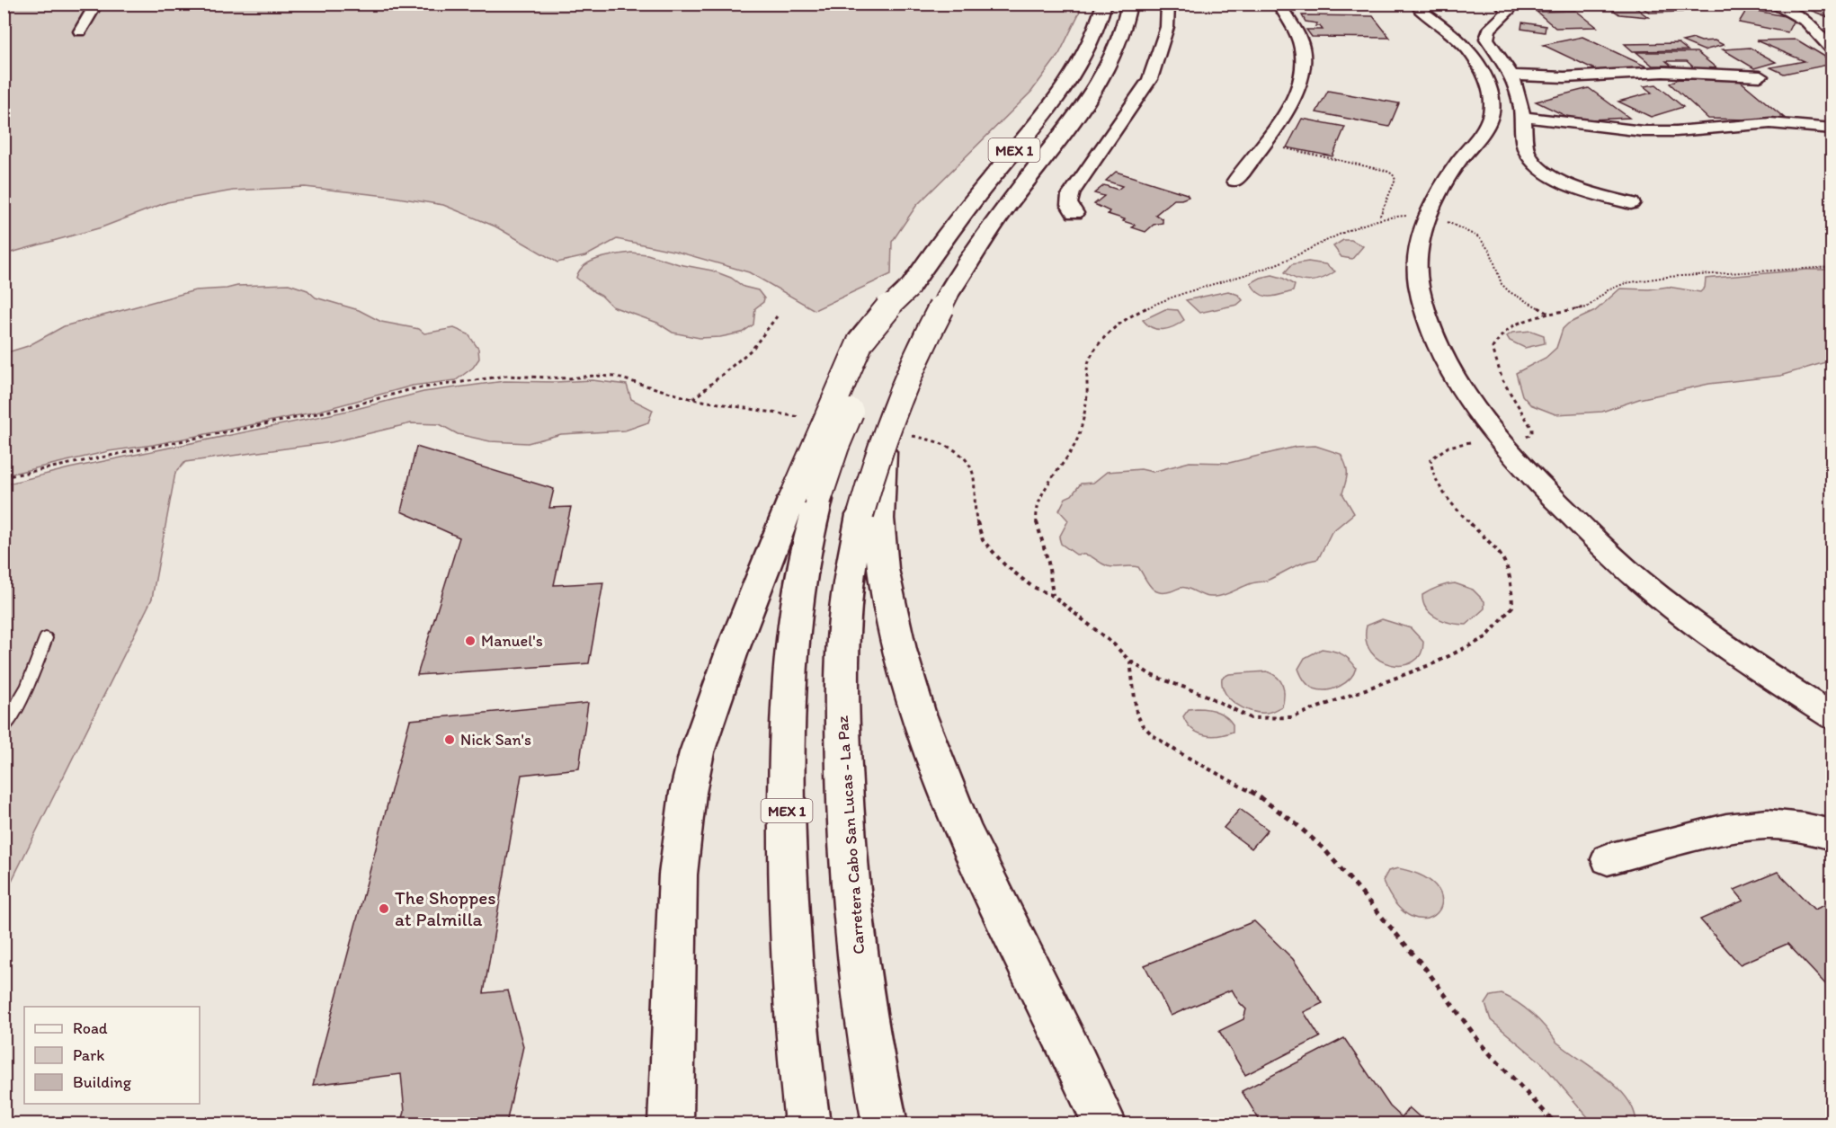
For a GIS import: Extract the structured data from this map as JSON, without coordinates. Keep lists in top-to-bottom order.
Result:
{
  "streets": {
    "highway": ["MEX 1", "Carretera Cabo San Lucas - La Paz"]
  },
  "crossings": [
    ["MEX 1", "Carretera Cabo San Lucas - La Paz"]
  ],
  "places": ["Manuel's", "Nick San's", "The Shoppes at Palmilla"],
  "legend": ["Road", "Park", "Building"]
}
